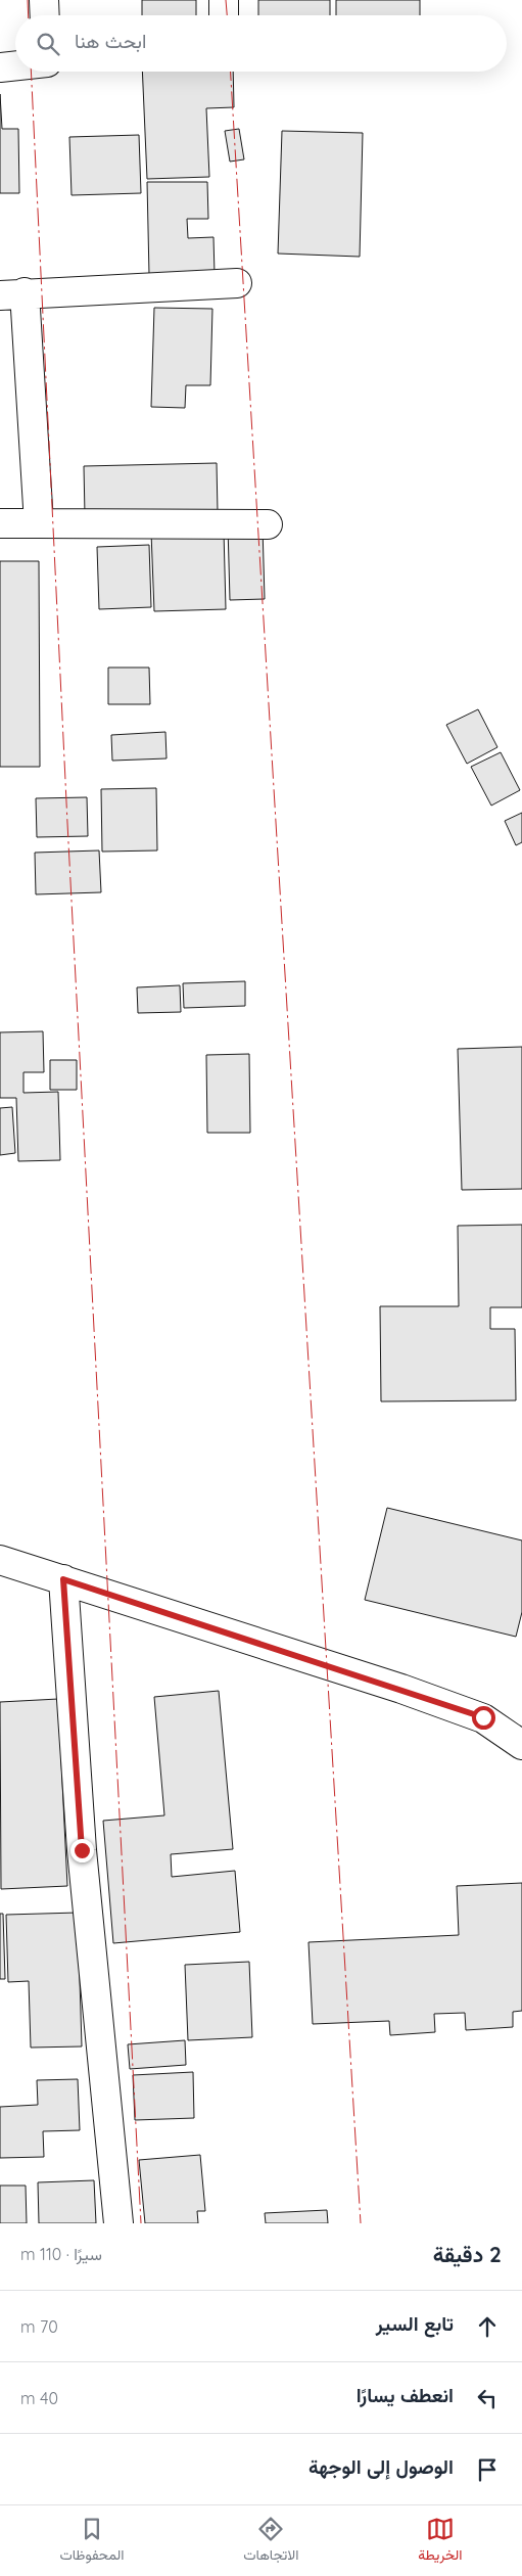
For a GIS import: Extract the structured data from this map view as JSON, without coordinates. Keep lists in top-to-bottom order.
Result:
{
  "page": {
    "search": "ابحث هنا",
    "heading": ["2 دقيقة", "سيرًا · 110 m"],
    "list": [
      ["تابع السير", "70 m"],
      ["انعطف يسارًا", "40 m"],
      "الوصول إلى الوجهة"
    ],
    "nav": ["الخريطة", "الاتجاهات", "المحفوظات"]
  }
}
